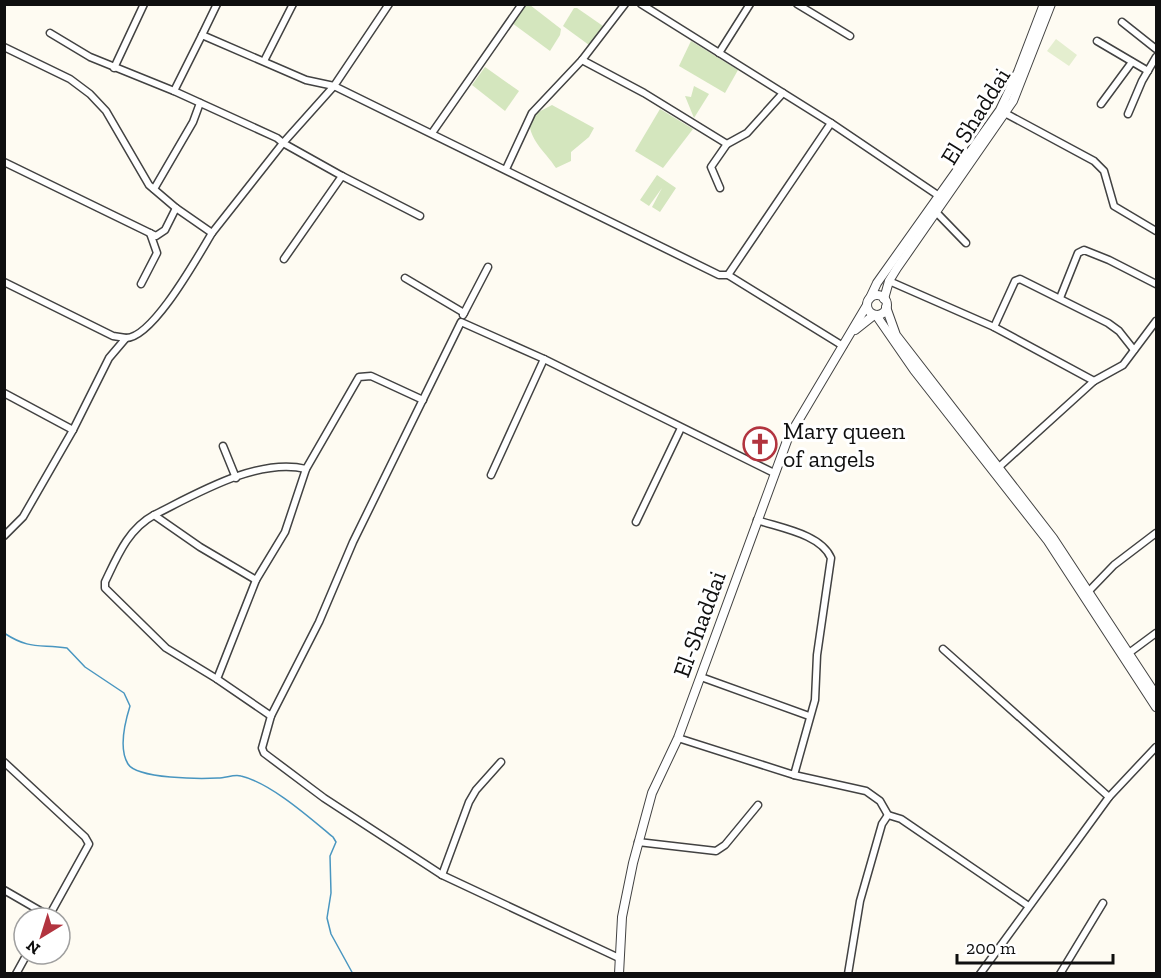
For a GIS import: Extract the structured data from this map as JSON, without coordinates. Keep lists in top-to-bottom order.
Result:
{
  "streets": {
    "street": ["El Shaddai", "El-Shaddai"]
  },
  "crossings": [
    ["El Shaddai", "El-Shaddai"]
  ],
  "places": {
    "church": ["Mary queen of angels"]
  },
  "scale_bar": "200 m",
  "north": "bottom left"
}
